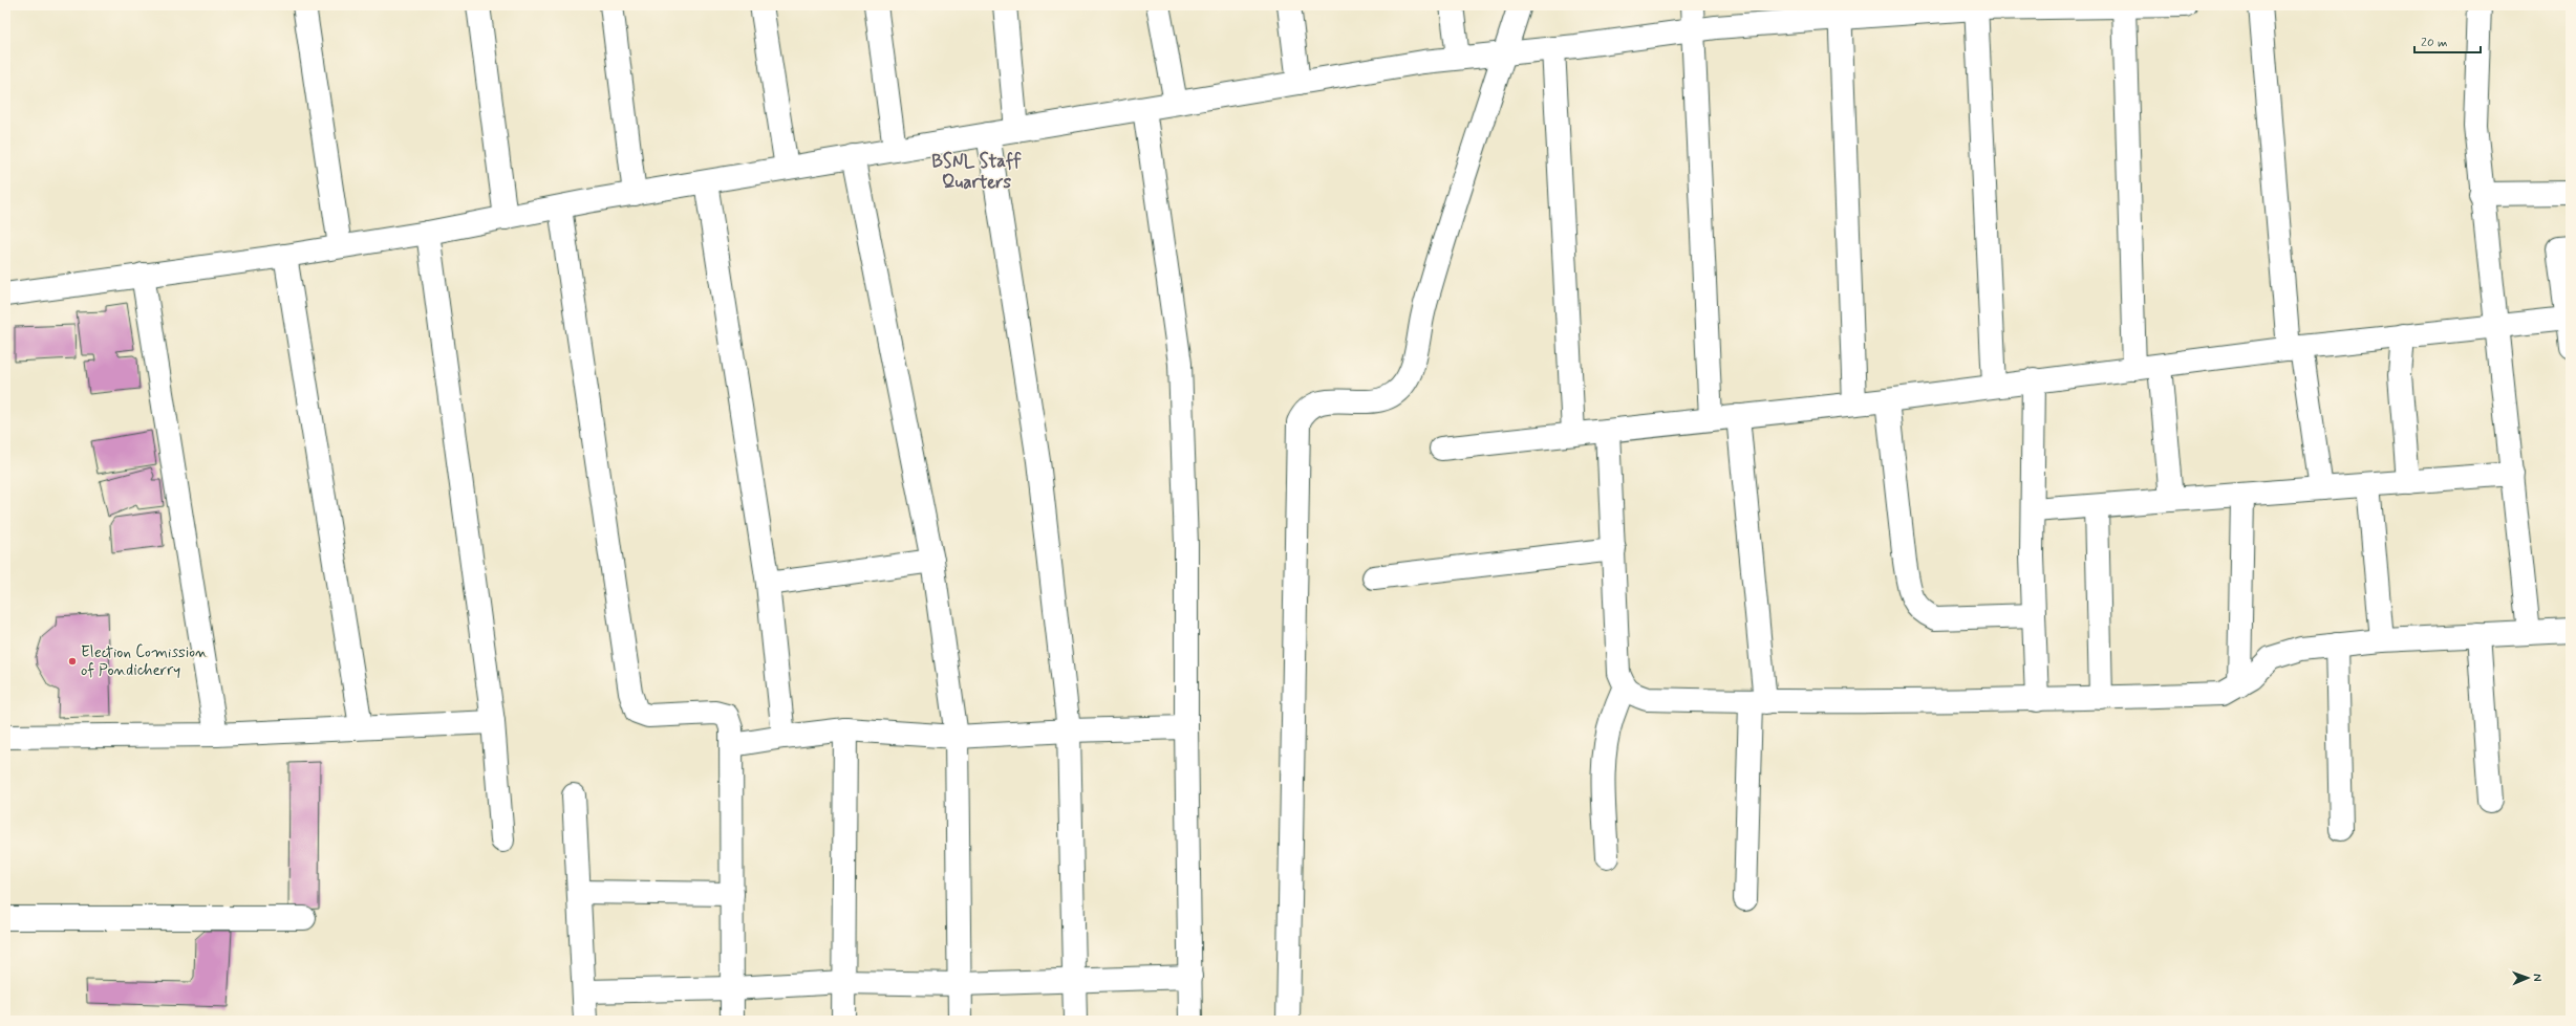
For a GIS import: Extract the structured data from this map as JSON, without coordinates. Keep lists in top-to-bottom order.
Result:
{
  "districts": ["BSNL Staff Quarters"],
  "places": ["Election Comission of Pondicherry"],
  "scale_bar": "20 m",
  "north": "right"
}
